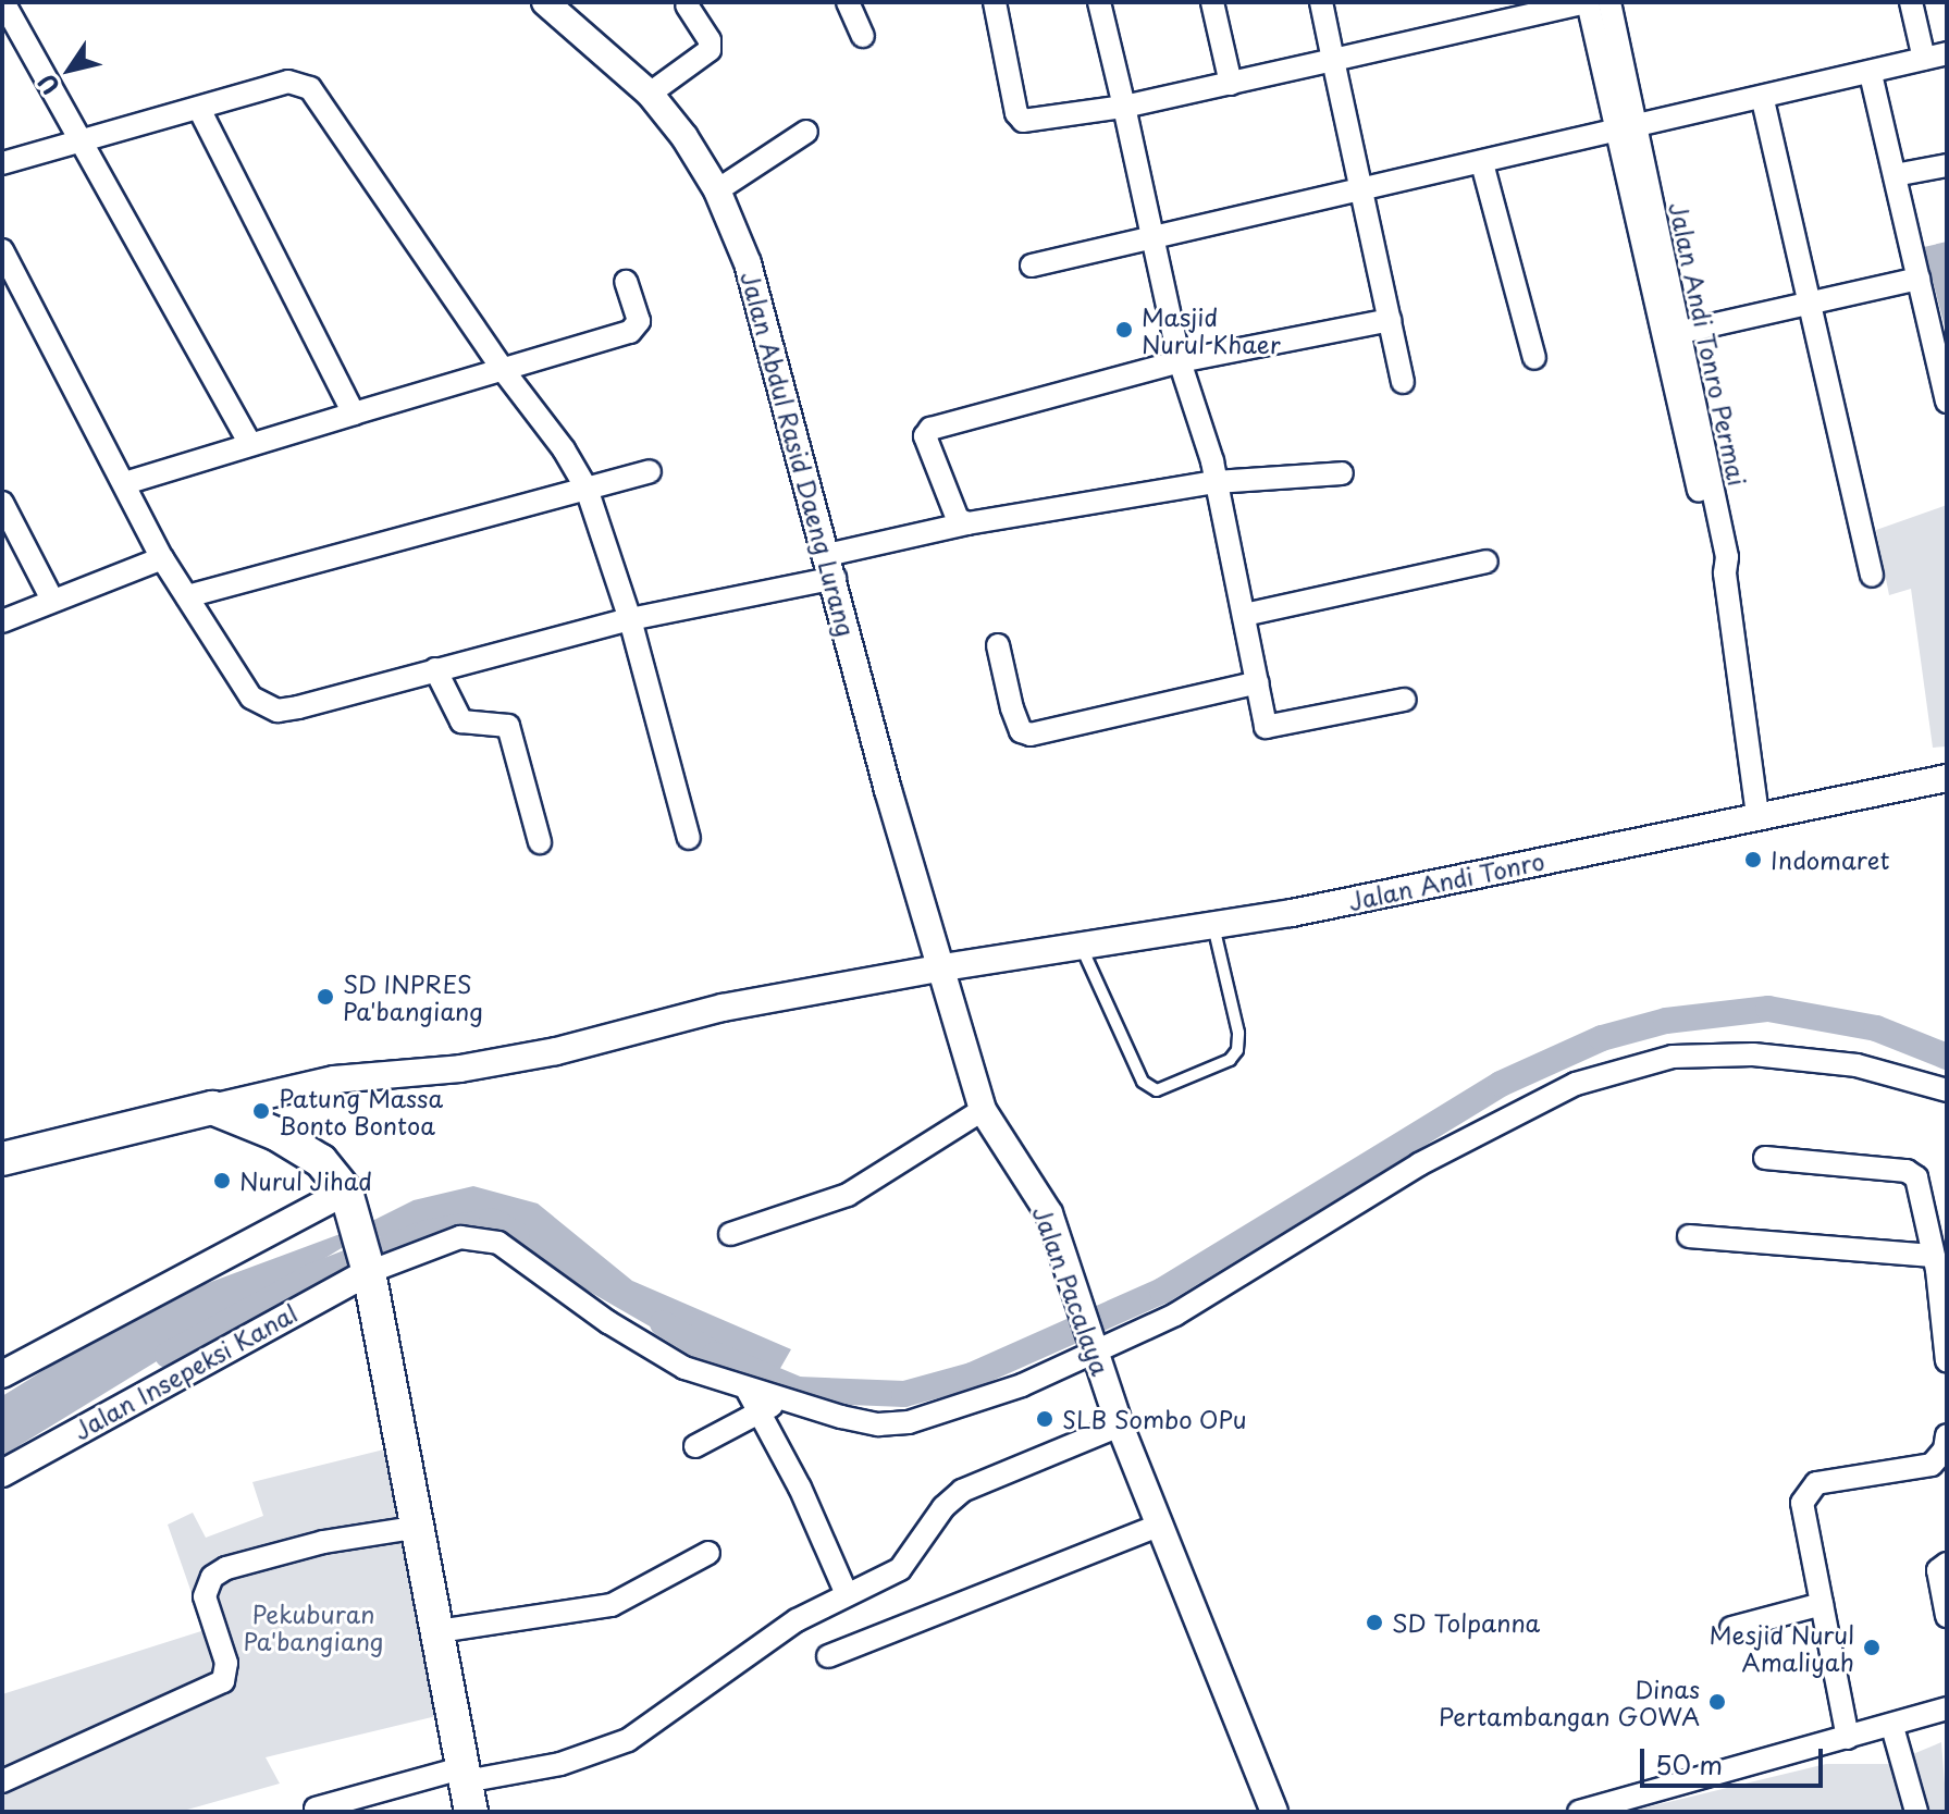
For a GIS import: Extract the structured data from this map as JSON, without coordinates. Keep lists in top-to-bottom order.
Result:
{
  "streets": {
    "street": [
      "Jalan Andi Tonro Permai",
      "Jalan Abdul Rasid Daeng Lurang",
      "Jalan Andi Tonro",
      "Jalan Pacalaya",
      "Jalan Insepeksi Kanal"
    ]
  },
  "crossings": [
    ["Jalan Andi Tonro Permai", "Jalan Andi Tonro"],
    ["Jalan Abdul Rasid Daeng Lurang", "Jalan Andi Tonro"],
    ["Jalan Abdul Rasid Daeng Lurang", "Jalan Pacalaya"],
    ["Jalan Andi Tonro", "Jalan Pacalaya"]
  ],
  "parks": ["Pekuburan Pa'bangiang"],
  "places": [
    "Masjid Nurul Khaer",
    "Indomaret",
    "SD INPRES Pa'bangiang",
    "Patung Massa Bonto Bontoa",
    "Nurul Jihad",
    "SLB Sombo OPu",
    "SD Tolpanna",
    "Mesjid Nurul Amaliyah",
    "Dinas Pertambangan GOWA"
  ],
  "scale_bar": "50 m",
  "north": "bottom left"
}
